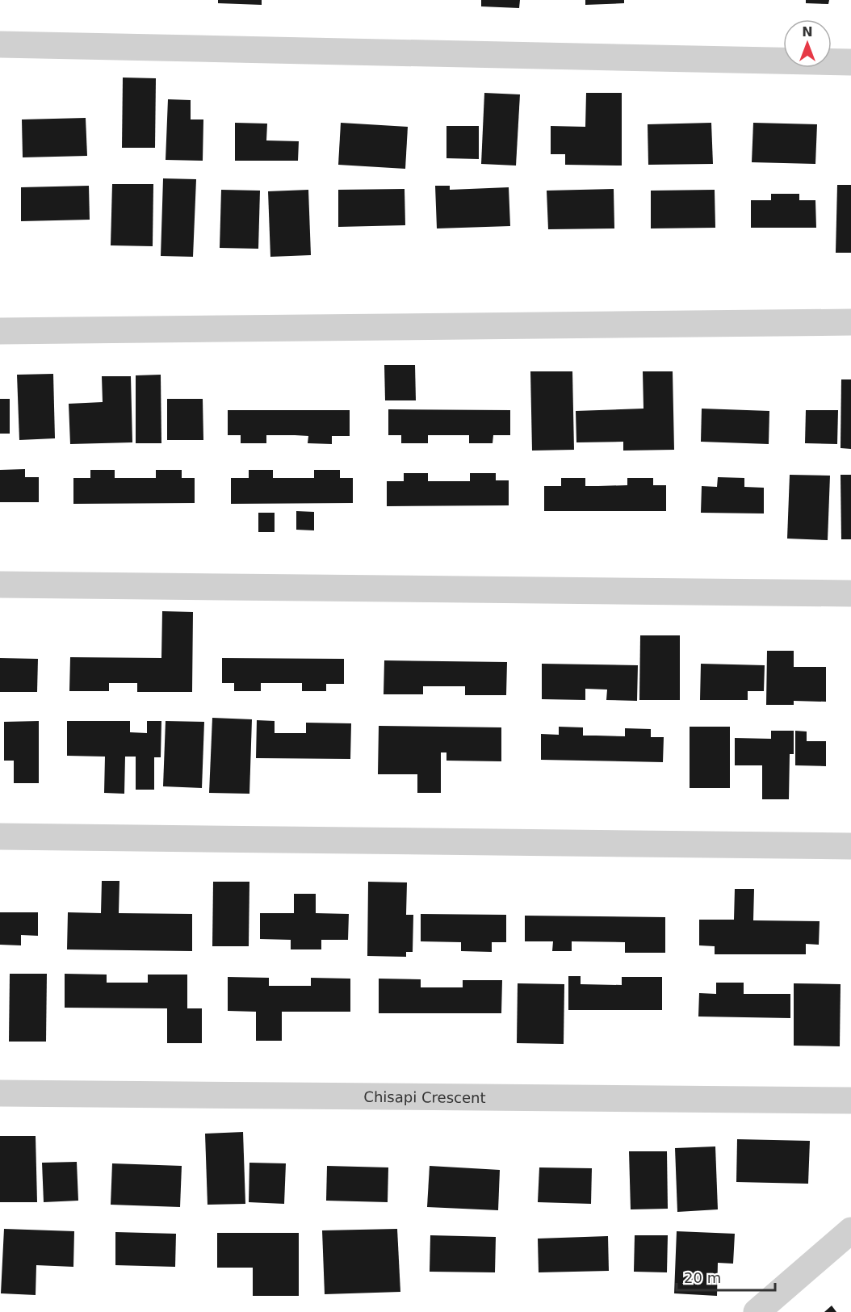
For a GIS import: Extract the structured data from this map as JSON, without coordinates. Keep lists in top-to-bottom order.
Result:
{
  "streets": {
    "street": ["Chisapi Crescent"]
  },
  "scale_bar": "20 m",
  "north": "top"
}
